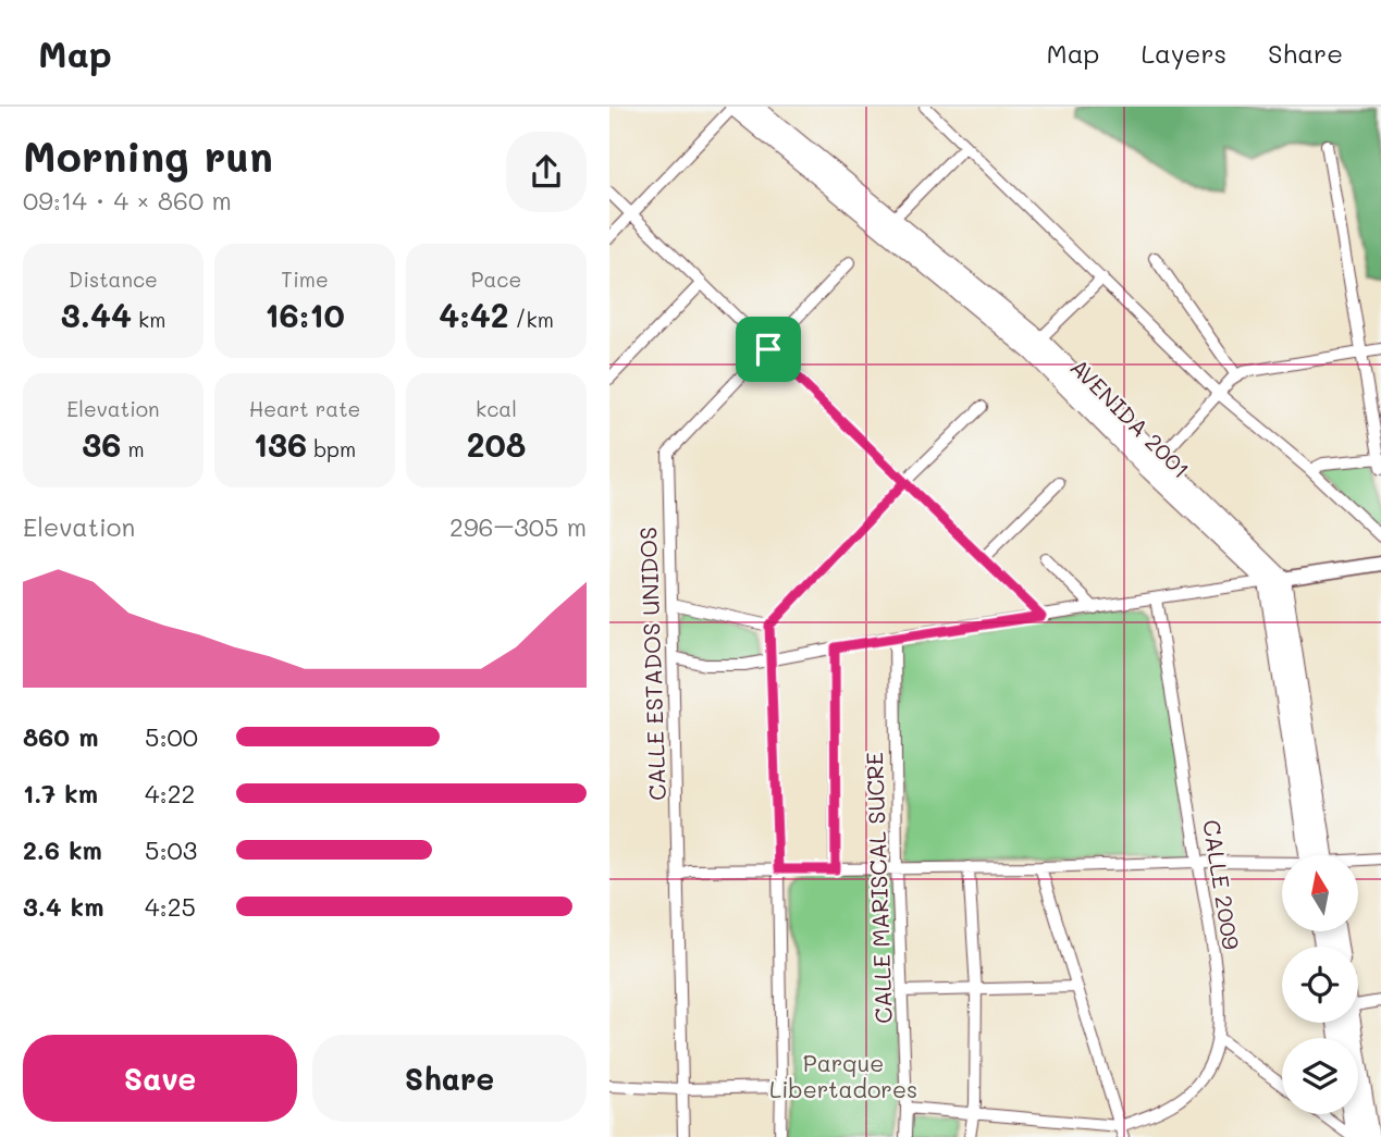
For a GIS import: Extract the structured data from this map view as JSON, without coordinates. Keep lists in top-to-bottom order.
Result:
{
  "streets": {
    "main road": ["AVENIDA 2001"],
    "street": ["CALLE ESTADOS UNIDOS", "CALLE 2009", "CALLE MARISCAL SUCRE"]
  },
  "parks": ["Parque Libertadores"],
  "north": "top",
  "page": {
    "header": "Map",
    "nav": ["Map", "Layers", "Share"],
    "heading": ["Morning run", "09:14 · 4 × 860 m"],
    "stats": [
      ["Distance", "3.44 km"],
      ["Time", "16:10"],
      ["Pace", "4:42 /km"],
      ["Elevation", "36 m"],
      ["Heart rate", "136 bpm"],
      ["kcal", "208"]
    ],
    "chart": ["Elevation", "296–305 m"],
    "list": [
      {
        "name": "860 m",
        "note": "5:00"
      },
      {
        "name": "1.7 km",
        "note": "4:22"
      },
      {
        "name": "2.6 km",
        "note": "5:03"
      },
      {
        "name": "3.4 km",
        "note": "4:25"
      }
    ],
    "buttons": ["Save", "Share"]
  }
}
